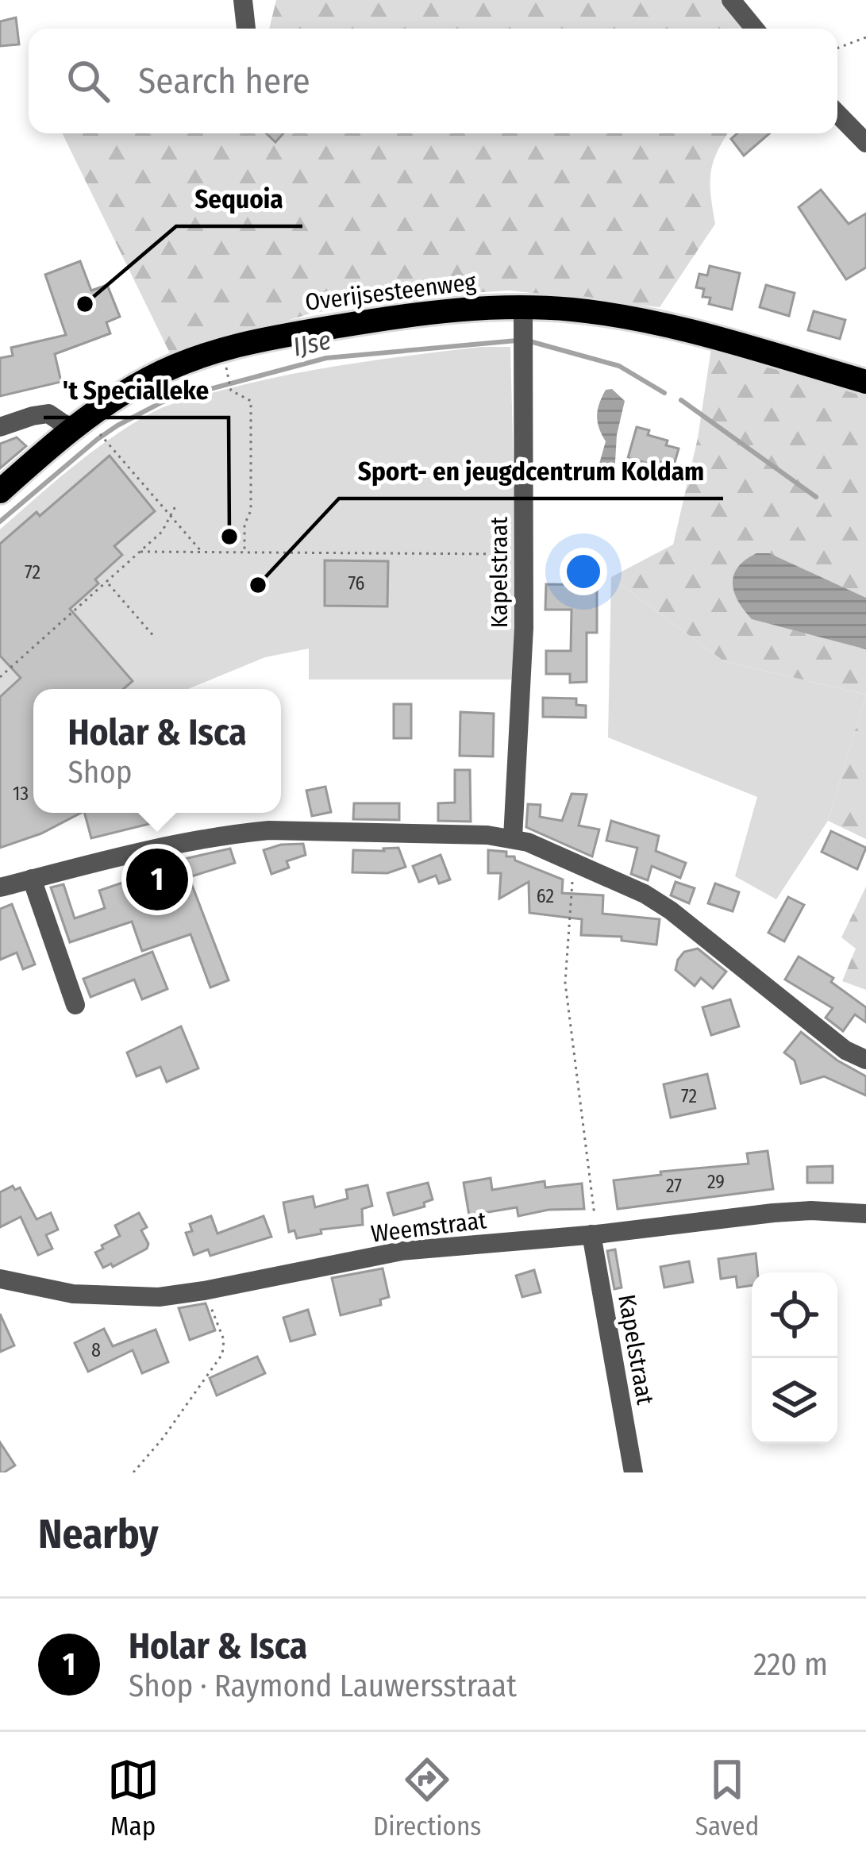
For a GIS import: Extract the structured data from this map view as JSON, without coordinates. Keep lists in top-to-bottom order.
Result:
{
  "streets": {
    "main road": ["Overijsesteenweg"],
    "street": ["Kapelstraat", "Weemstraat"]
  },
  "crossings": [
    ["Overijsesteenweg", "Kapelstraat"],
    ["Kapelstraat", "Weemstraat"]
  ],
  "water": ["IJse"],
  "places": ["Sequoia", "'t Specialleke", "Sport- en jeugdcentrum Koldam"],
  "house_numbers": [
    "72",
    "76",
    "13",
    "62",
    "72",
    "29",
    "27",
    "8"
  ],
  "page": {
    "search": "Search here",
    "popup": ["Holar & Isca", "Shop"],
    "pins": "1",
    "heading": "Nearby",
    "list": [
      {
        "mark": "1",
        "name": "Holar & Isca",
        "note": "Shop · Raymond Lauwersstraat",
        "value": "220 m"
      }
    ],
    "nav": ["Map", "Directions", "Saved"]
  }
}
